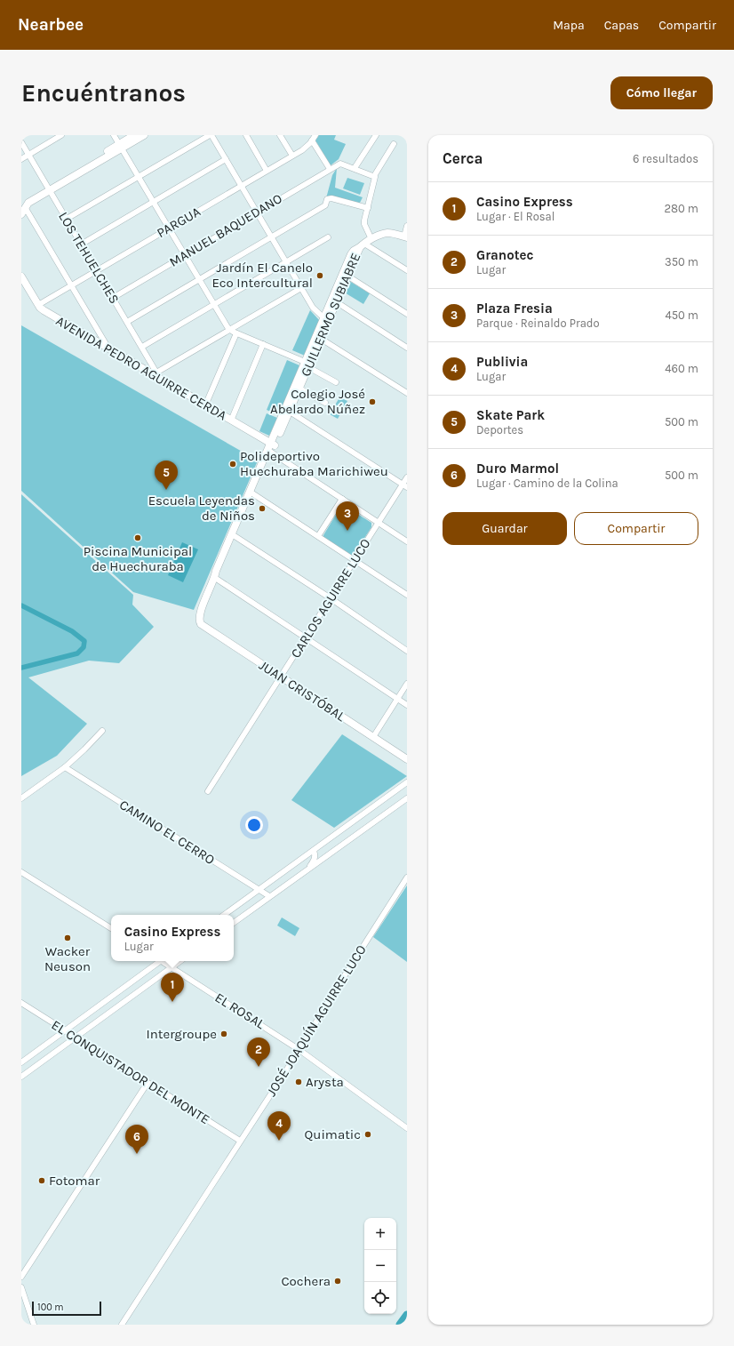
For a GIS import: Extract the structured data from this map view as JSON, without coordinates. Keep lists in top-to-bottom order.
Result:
{
  "streets": {
    "street": [
      "PARGUA",
      "MANUEL BAQUEDANO",
      "LOS TEHUELCHES",
      "GUILLERMO SUBIABRE",
      "AVENIDA PEDRO AGUIRRE CERDA",
      "CARLOS AGUIRRE LUCO",
      "JUAN CRISTÓBAL",
      "CAMINO EL CERRO",
      "EL ROSAL",
      "JOSÉ JOAQUÍN AGUIRRE LUCO",
      "EL CONQUISTADOR DEL MONTE"
    ]
  },
  "crossings": [
    ["PARGUA", "LOS TEHUELCHES"],
    ["PARGUA", "AVENIDA PEDRO AGUIRRE CERDA"],
    ["MANUEL BAQUEDANO", "LOS TEHUELCHES"],
    ["LOS TEHUELCHES", "AVENIDA PEDRO AGUIRRE CERDA"],
    ["GUILLERMO SUBIABRE", "AVENIDA PEDRO AGUIRRE CERDA"],
    ["GUILLERMO SUBIABRE", "JUAN CRISTÓBAL"],
    ["CARLOS AGUIRRE LUCO", "JUAN CRISTÓBAL"],
    ["EL ROSAL", "JOSÉ JOAQUÍN AGUIRRE LUCO"],
    ["JOSÉ JOAQUÍN AGUIRRE LUCO", "EL CONQUISTADOR DEL MONTE"]
  ],
  "places": [
    "Jardín El Canelo Eco Intercultural",
    "Colegio José Abelardo Núñez",
    "Polideportivo Huechuraba Marichiweu",
    "Escuela Leyendas de Niños",
    "Piscina Municipal de Huechuraba",
    "Wacker Neuson",
    "Intergroupe",
    "Arysta",
    "Quimatic",
    "Fotomar",
    "Cochera"
  ],
  "scale_bar": "100 m",
  "page": {
    "header": "Nearbee",
    "nav": ["Mapa", "Capas", "Compartir"],
    "buttons": [
      "Cómo llegar",
      ["Guardar", "Compartir"]
    ],
    "title": "Encuéntranos",
    "heading": ["Cerca", "6 resultados"],
    "list": [
      {
        "mark": "1",
        "name": "Casino Express",
        "note": "Lugar · El Rosal",
        "value": "280 m"
      },
      {
        "mark": "2",
        "name": "Granotec",
        "note": "Lugar",
        "value": "350 m"
      },
      {
        "mark": "3",
        "name": "Plaza Fresia",
        "note": "Parque · Reinaldo Prado",
        "value": "450 m"
      },
      {
        "mark": "4",
        "name": "Publivia",
        "note": "Lugar",
        "value": "460 m"
      },
      {
        "mark": "5",
        "name": "Skate Park",
        "note": "Deportes",
        "value": "500 m"
      },
      {
        "mark": "6",
        "name": "Duro Marmol",
        "note": "Lugar · Camino de la Colina",
        "value": "500 m"
      }
    ],
    "pins": [
      "5",
      "3",
      "1",
      "2",
      "4",
      "6"
    ],
    "popup": ["Casino Express", "Lugar"],
    "map_buttons": ["+", "−"],
    "scale": "100 m"
  }
}
